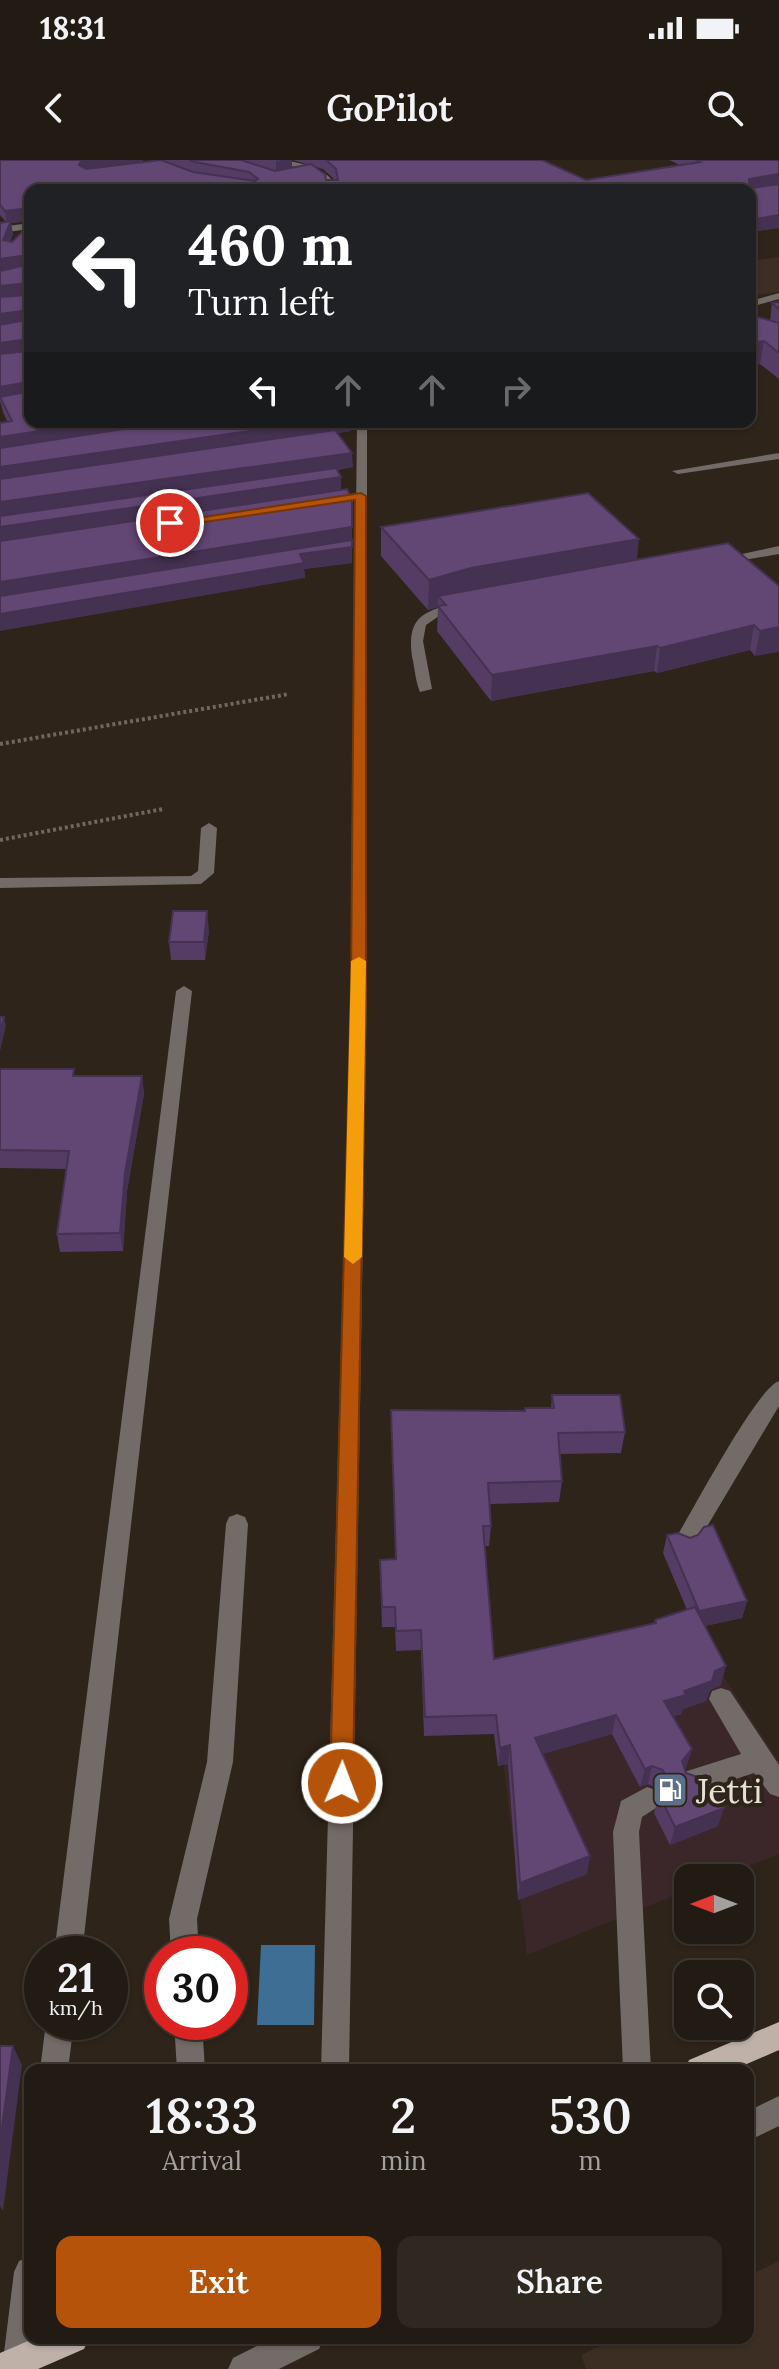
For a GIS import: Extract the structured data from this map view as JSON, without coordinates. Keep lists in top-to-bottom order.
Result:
{
  "places": {
    "fuel station": ["Jetti"]
  },
  "north": "left",
  "page": {
    "status": "18:31",
    "header": "GoPilot",
    "turn": ["460 m", "Turn left"],
    "speed": "21 km/h",
    "limit": "30",
    "eta": [
      "18:33",
      "Arrival",
      "2",
      "min",
      "530",
      "m"
    ],
    "buttons": ["Exit", "Share"]
  }
}
